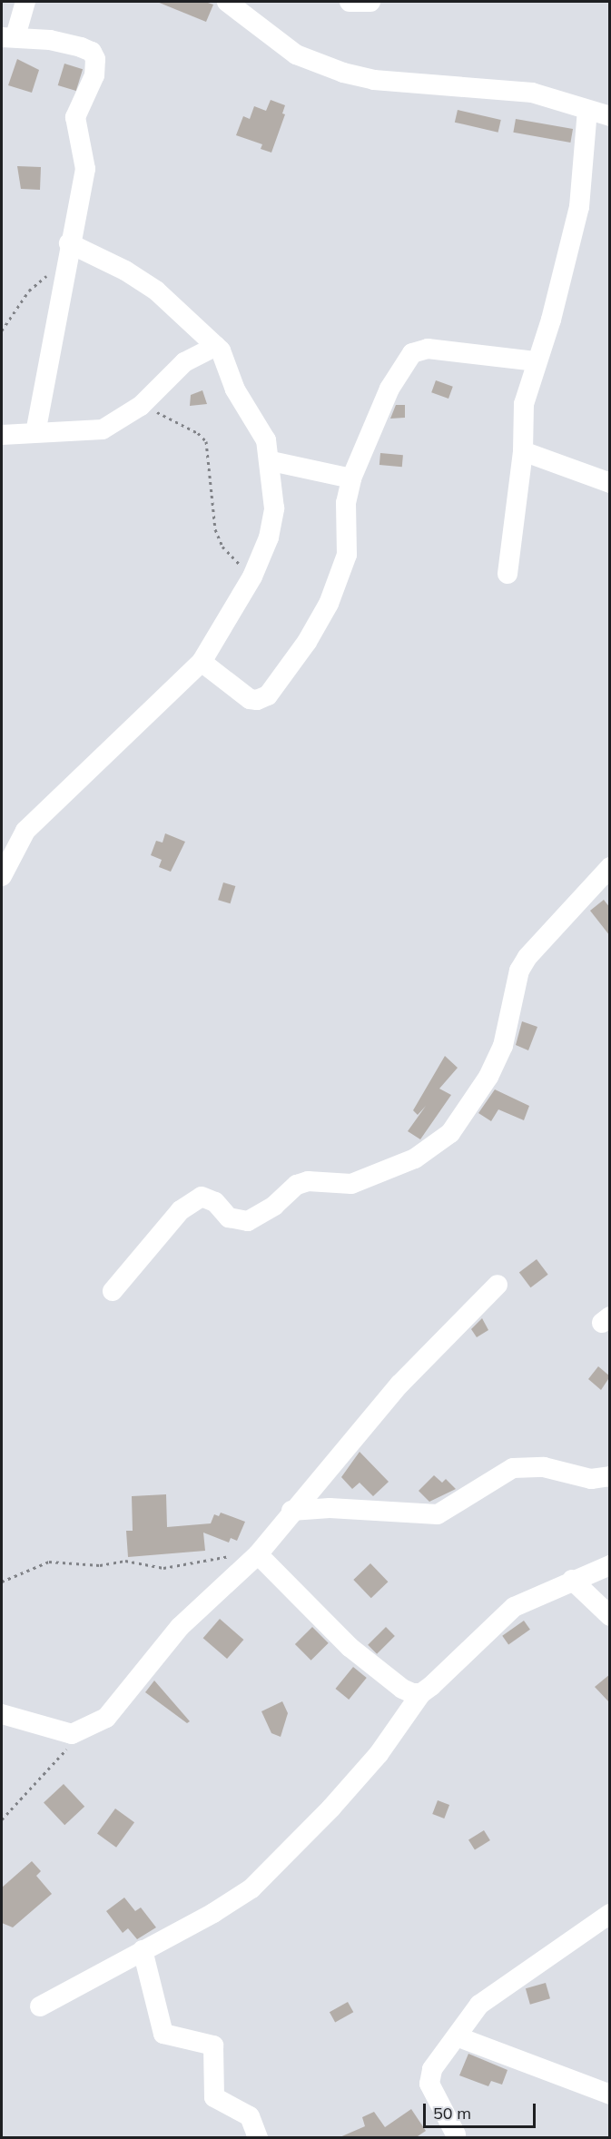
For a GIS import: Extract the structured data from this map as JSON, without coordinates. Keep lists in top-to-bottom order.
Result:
{
  "scale_bar": "50 m"
}
